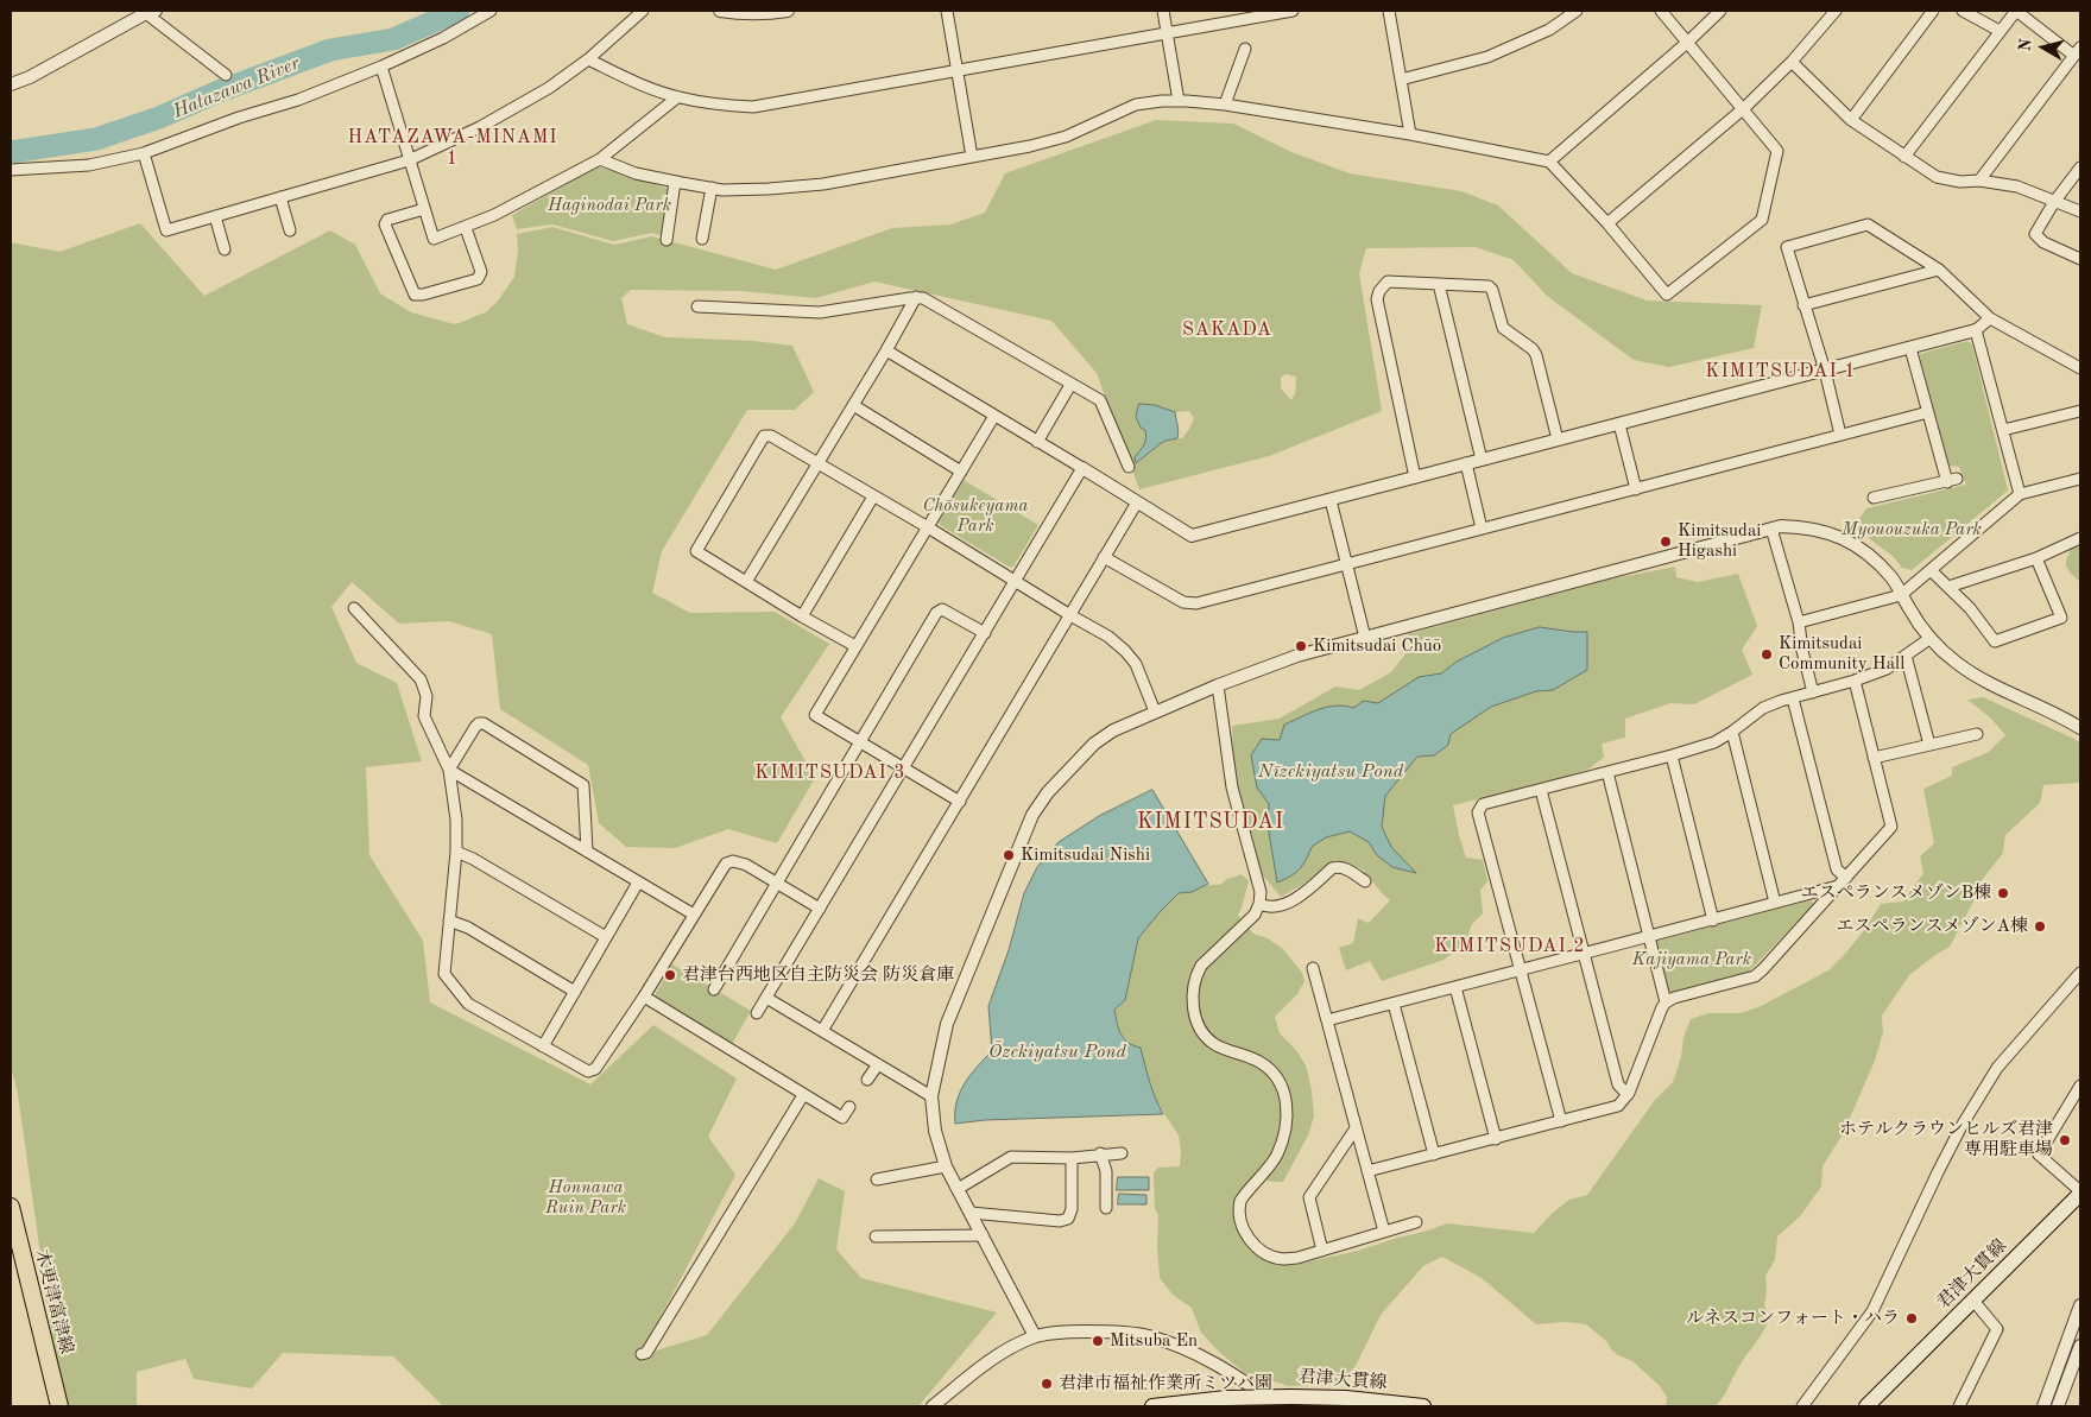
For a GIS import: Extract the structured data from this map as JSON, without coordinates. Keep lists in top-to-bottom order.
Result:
{
  "streets": {
    "main road": ["君津大貫線", "木更津富津線"]
  },
  "districts": [
    "HATAZAWA-MINAMI 1",
    "SAKADA",
    "KIMITSUDAI 1",
    "KIMITSUDAI 3",
    "KIMITSUDAI",
    "KIMITSUDAI 2"
  ],
  "water": ["Hatazawa River", "Nīzekiyatsu Pond", "Ōzekiyatsu Pond"],
  "parks": [
    "Haginodai Park",
    "Chōsukeyama Park",
    "Myououzuka Park",
    "Kajiyama Park",
    "Honnawa Ruin Park"
  ],
  "places": [
    "Kimitsudai Higashi",
    "Kimitsudai Chūō",
    "Kimitsudai Community Hall",
    "Kimitsudai Nishi",
    "エスペランスメゾンB棟",
    "エスペランスメゾンA棟",
    "君津台西地区自主防災会 防災倉庫",
    "ホテルクラウンヒルズ君津 専用駐車場",
    "ルネスコンフォート・ハラ",
    "Mitsuba En",
    "君津市福祉作業所ミツバ園"
  ],
  "north": "left"
}
